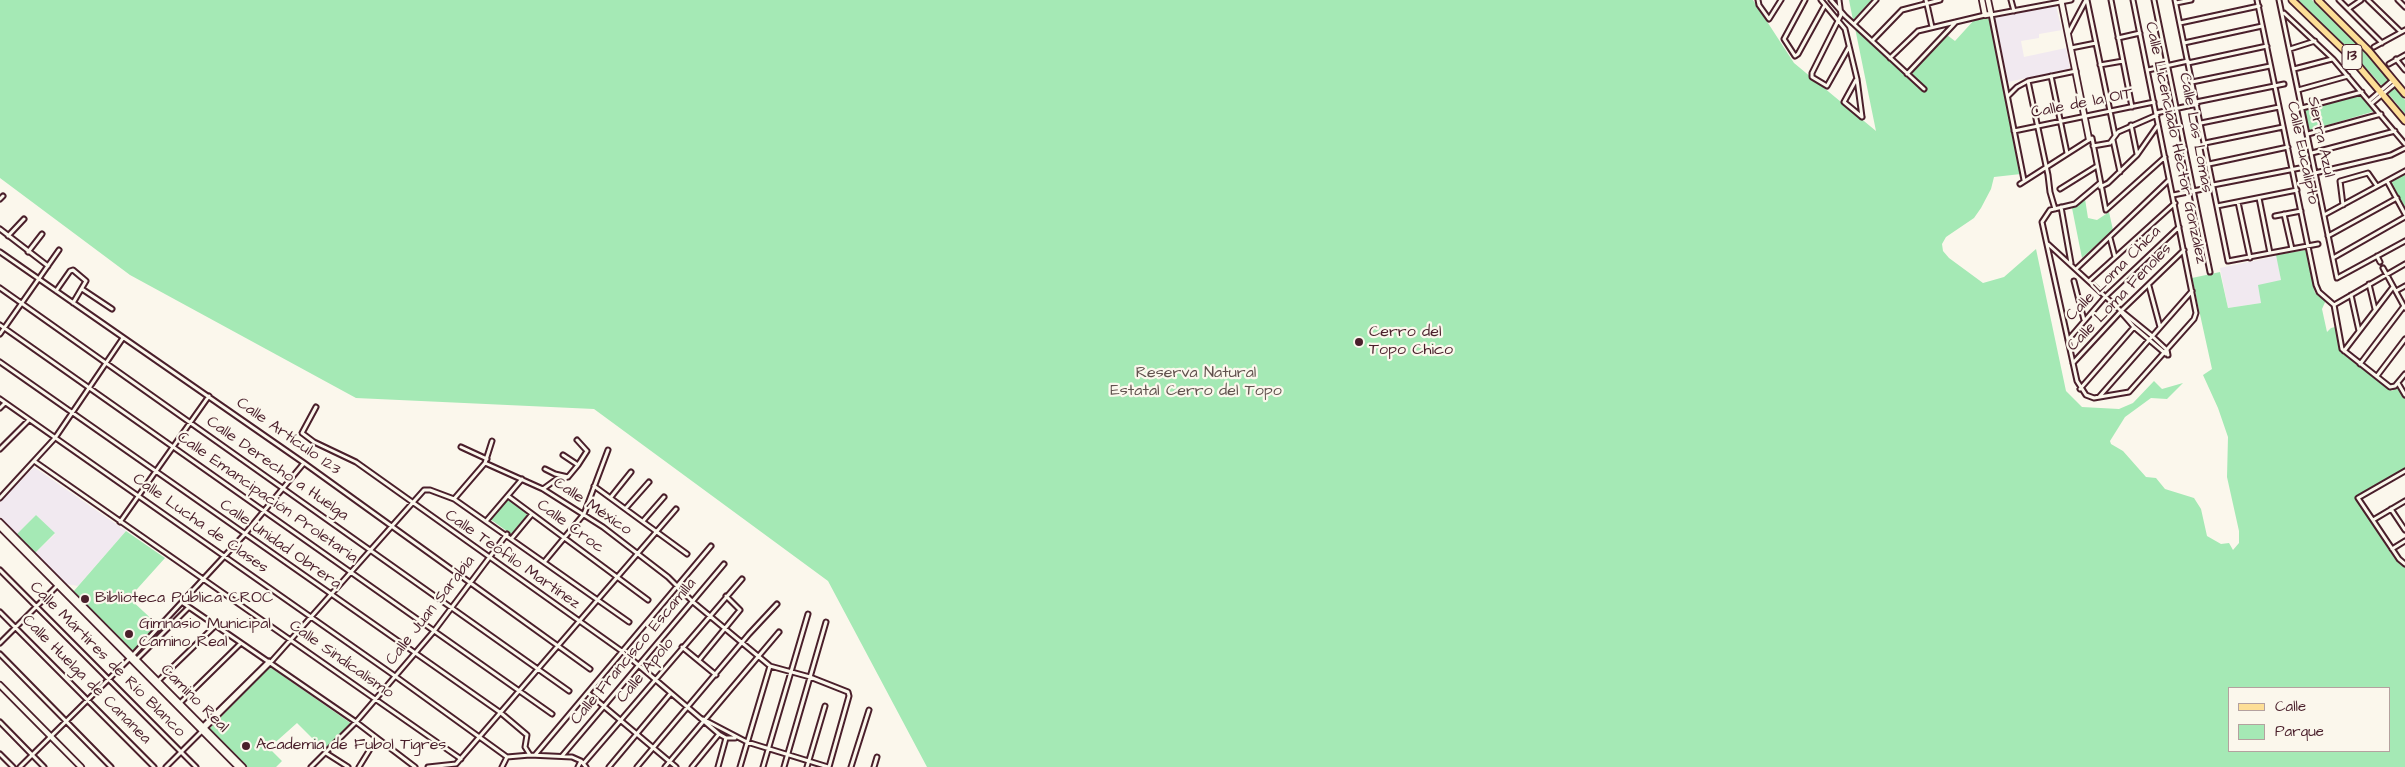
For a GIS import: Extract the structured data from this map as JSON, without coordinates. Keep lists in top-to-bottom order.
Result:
{
  "streets": {
    "main road": ["13"],
    "street": [
      "Calle de la OIT",
      "Calle Las Lomas",
      "Sierra Azul",
      "Calle Licenciado Héctor González",
      "Calle Eucalipto",
      "Calle Loma Chica",
      "Calle Loma Fenoles",
      "Calle Artículo 123",
      "Calle Derecho a Huelga",
      "Calle Emancipación Proletaria",
      "Calle México",
      "Calle Lucha de Clases",
      "Calle Croc",
      "Calle Unidad Obrera",
      "Calle Teófilo Martínez",
      "Calle Juan Sarabia",
      "Calle Francisco Escamilla",
      "Calle Mártires de Río Blanco",
      "Calle Sindicalismo",
      "Calle Apolo",
      "Calle Huelga de Cananea",
      "Camino Real"
    ]
  },
  "crossings": [
    ["Calle de la OIT", "Calle Licenciado Héctor González"],
    ["Calle Licenciado Héctor González", "Calle Loma Chica"],
    ["Calle Licenciado Héctor González", "Calle Loma Fenoles"],
    ["Calle Artículo 123", "Calle Juan Sarabia"],
    ["Calle Derecho a Huelga", "Calle Juan Sarabia"],
    ["Calle Emancipación Proletaria", "Calle Juan Sarabia"],
    ["Calle México", "Calle Francisco Escamilla"],
    ["Calle México", "Calle Apolo"],
    ["Calle Lucha de Clases", "Calle Juan Sarabia"],
    ["Calle Unidad Obrera", "Calle Juan Sarabia"],
    ["Calle Teófilo Martínez", "Calle Juan Sarabia"],
    ["Calle Teófilo Martínez", "Calle Francisco Escamilla"],
    ["Calle Teófilo Martínez", "Calle Apolo"],
    ["Calle Juan Sarabia", "Calle Sindicalismo"]
  ],
  "parks": ["Reserva Natural Estatal Cerro del Topo"],
  "places": [
    "Cerro del Topo Chico",
    "Biblioteca Publica CROC",
    "Gimnasio Municipal Camino Real",
    "Academia de Fubol Tigres"
  ],
  "legend": ["Calle", "Parque"]
}
